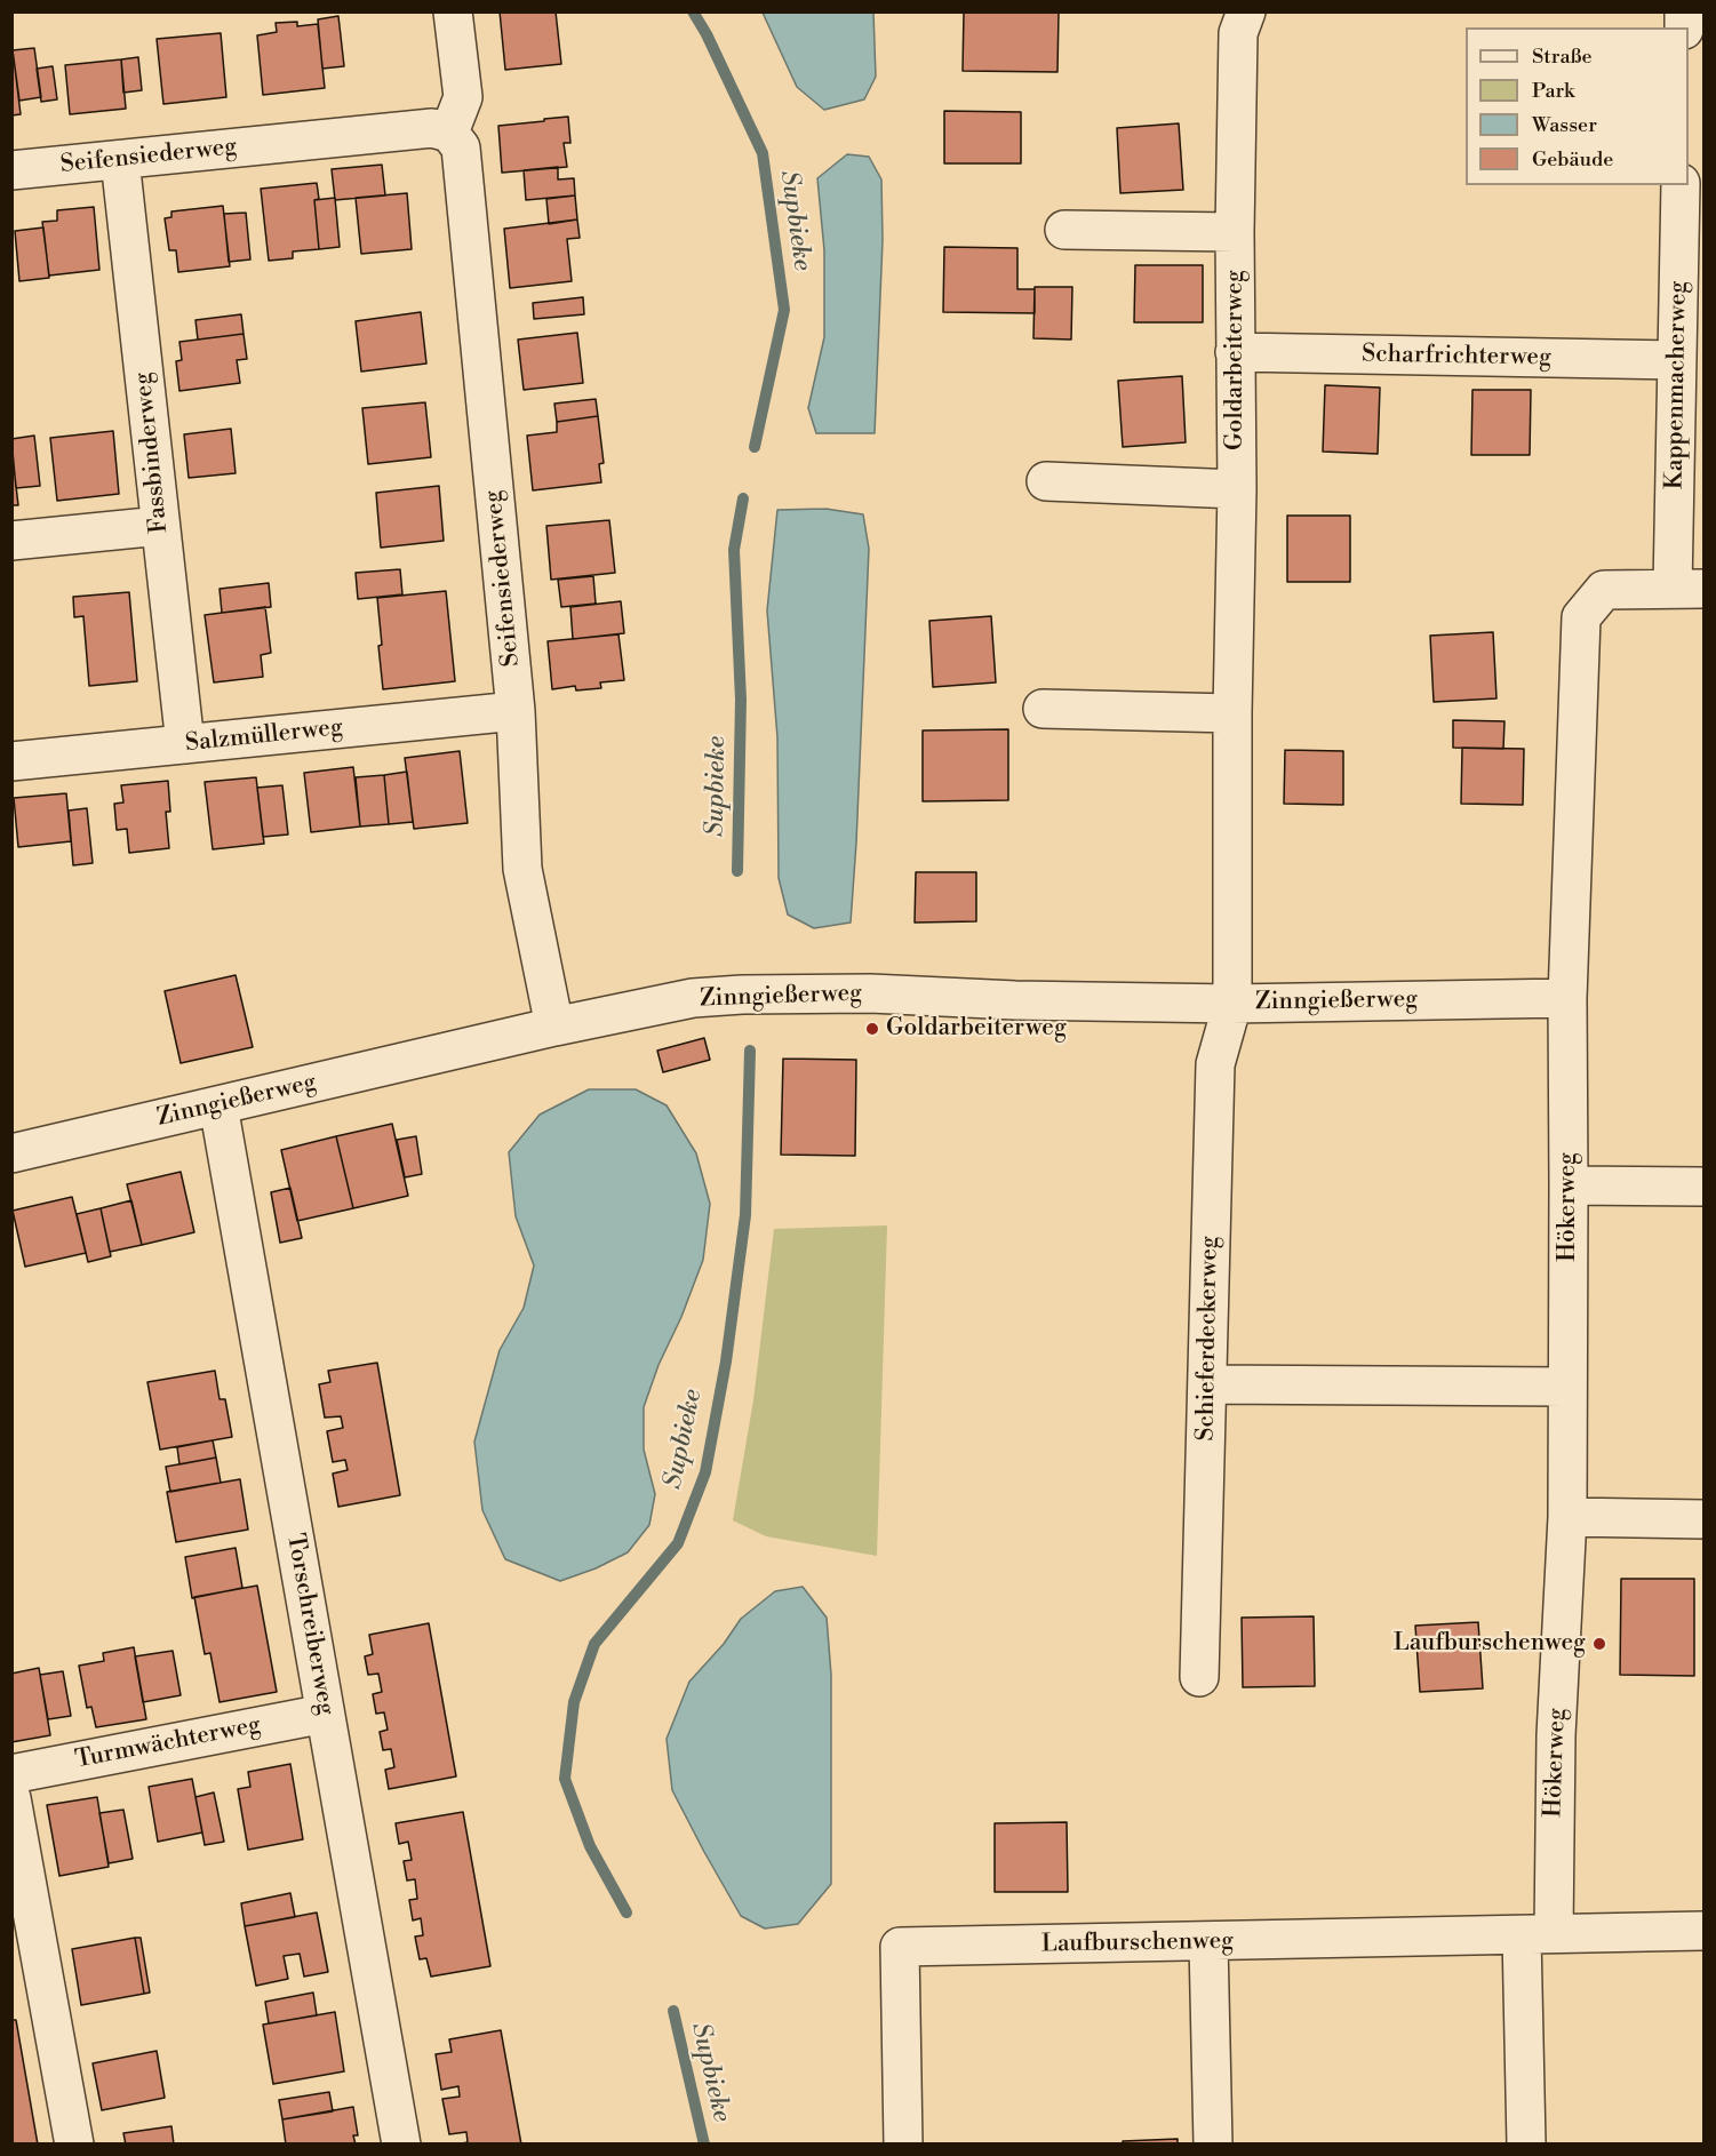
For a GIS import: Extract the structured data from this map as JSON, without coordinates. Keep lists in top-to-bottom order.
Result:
{
  "streets": {
    "street": [
      "Seifensiederweg",
      "Scharfrichterweg",
      "Goldarbeiterweg",
      "Kappenmacherweg",
      "Fassbinderweg",
      "Salzmüllerweg",
      "Zinngießerweg",
      "Hökerweg",
      "Schieferdeckerweg",
      "Torschreiberweg",
      "Turmwächterweg",
      "Laufburschenweg"
    ]
  },
  "crossings": [
    ["Seifensiederweg", "Fassbinderweg"],
    ["Seifensiederweg", "Salzmüllerweg"],
    ["Seifensiederweg", "Zinngießerweg"],
    ["Scharfrichterweg", "Goldarbeiterweg"],
    ["Scharfrichterweg", "Kappenmacherweg"],
    ["Goldarbeiterweg", "Zinngießerweg"],
    ["Goldarbeiterweg", "Schieferdeckerweg"],
    ["Kappenmacherweg", "Hökerweg"],
    ["Fassbinderweg", "Salzmüllerweg"],
    ["Zinngießerweg", "Hökerweg"],
    ["Zinngießerweg", "Schieferdeckerweg"],
    ["Zinngießerweg", "Torschreiberweg"],
    ["Hökerweg", "Laufburschenweg"],
    ["Torschreiberweg", "Turmwächterweg"]
  ],
  "water": ["Supbieke"],
  "places": ["Goldarbeiterweg", "Laufburschenweg"],
  "legend": [
    "Straße",
    "Park",
    "Wasser",
    "Gebäude"
  ]
}
